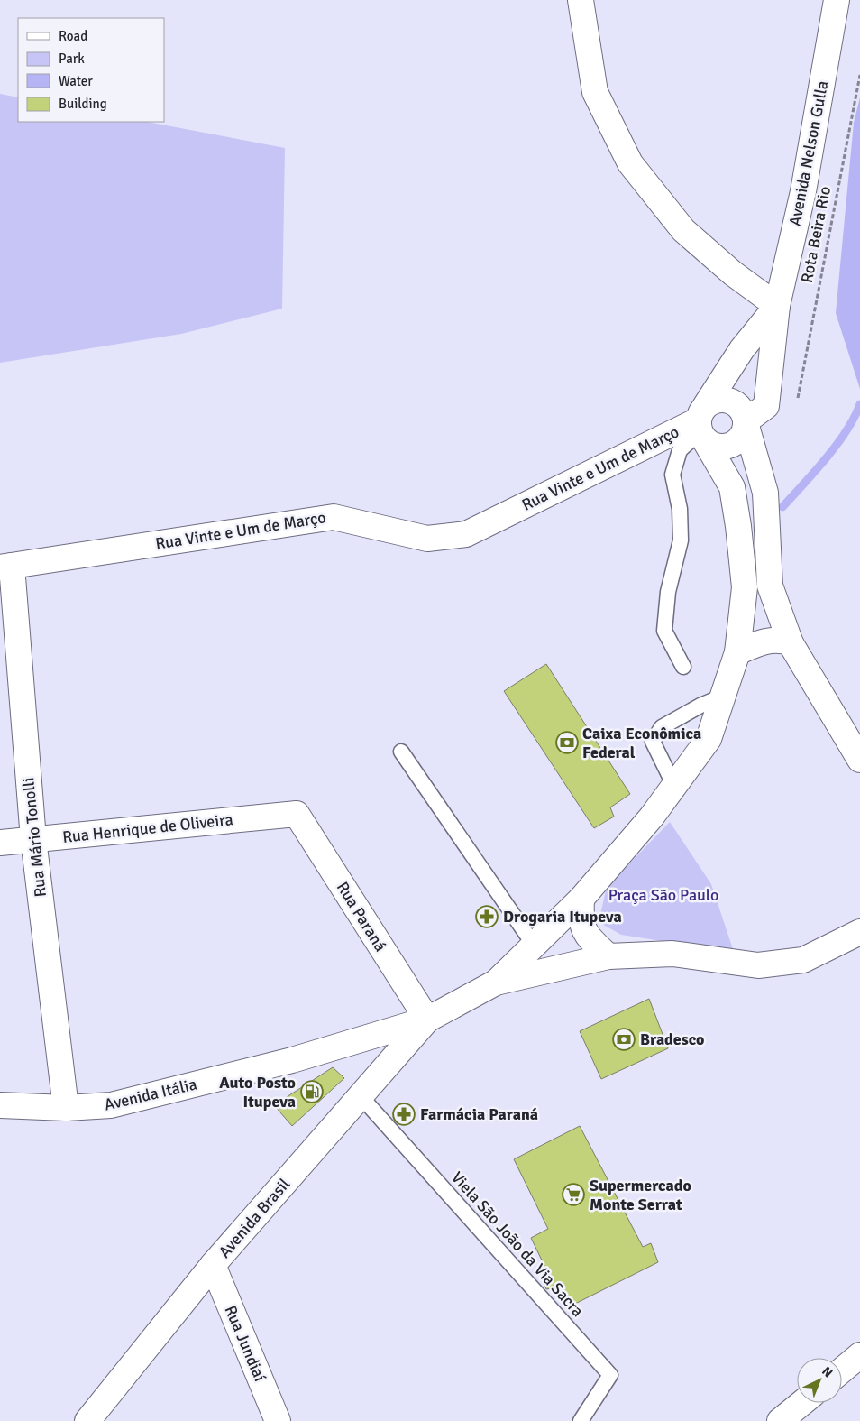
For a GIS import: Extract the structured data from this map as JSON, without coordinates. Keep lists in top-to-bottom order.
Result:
{
  "streets": {
    "main road": [
      "Avenida Nelson Gulla",
      "Rua Vinte e Um de Março",
      "Rua Henrique de Oliveira",
      "Rua Mário Tonolli",
      "Rua Paraná",
      "Avenida Itália",
      "Avenida Brasil",
      "Rua Jundiaí"
    ],
    "lane": ["Viela São João da Via Sacra"],
    "path": ["Rota Beira Rio"]
  },
  "crossings": [
    ["Avenida Nelson Gulla", "Rua Vinte e Um de Março"],
    ["Rua Vinte e Um de Março", "Rua Mário Tonolli"],
    ["Rua Henrique de Oliveira", "Rua Mário Tonolli"],
    ["Rua Henrique de Oliveira", "Rua Paraná"],
    ["Rua Mário Tonolli", "Avenida Itália"],
    ["Rua Paraná", "Avenida Itália"],
    ["Rua Paraná", "Avenida Brasil"],
    ["Avenida Itália", "Avenida Brasil"],
    ["Avenida Brasil", "Viela São João da Via Sacra"],
    ["Avenida Brasil", "Rua Jundiaí"]
  ],
  "parks": ["Praça São Paulo"],
  "places": {
    "bank": ["Caixa Econômica Federal", "Bradesco"],
    "pharmacy": ["Drogaria Itupeva", "Farmácia Paraná"],
    "fuel station": ["Auto Posto Itupeva"],
    "supermarket": ["Supermercado Monte Serrat"]
  },
  "legend": [
    "Road",
    "Park",
    "Water",
    "Building"
  ],
  "north": "top right"
}
